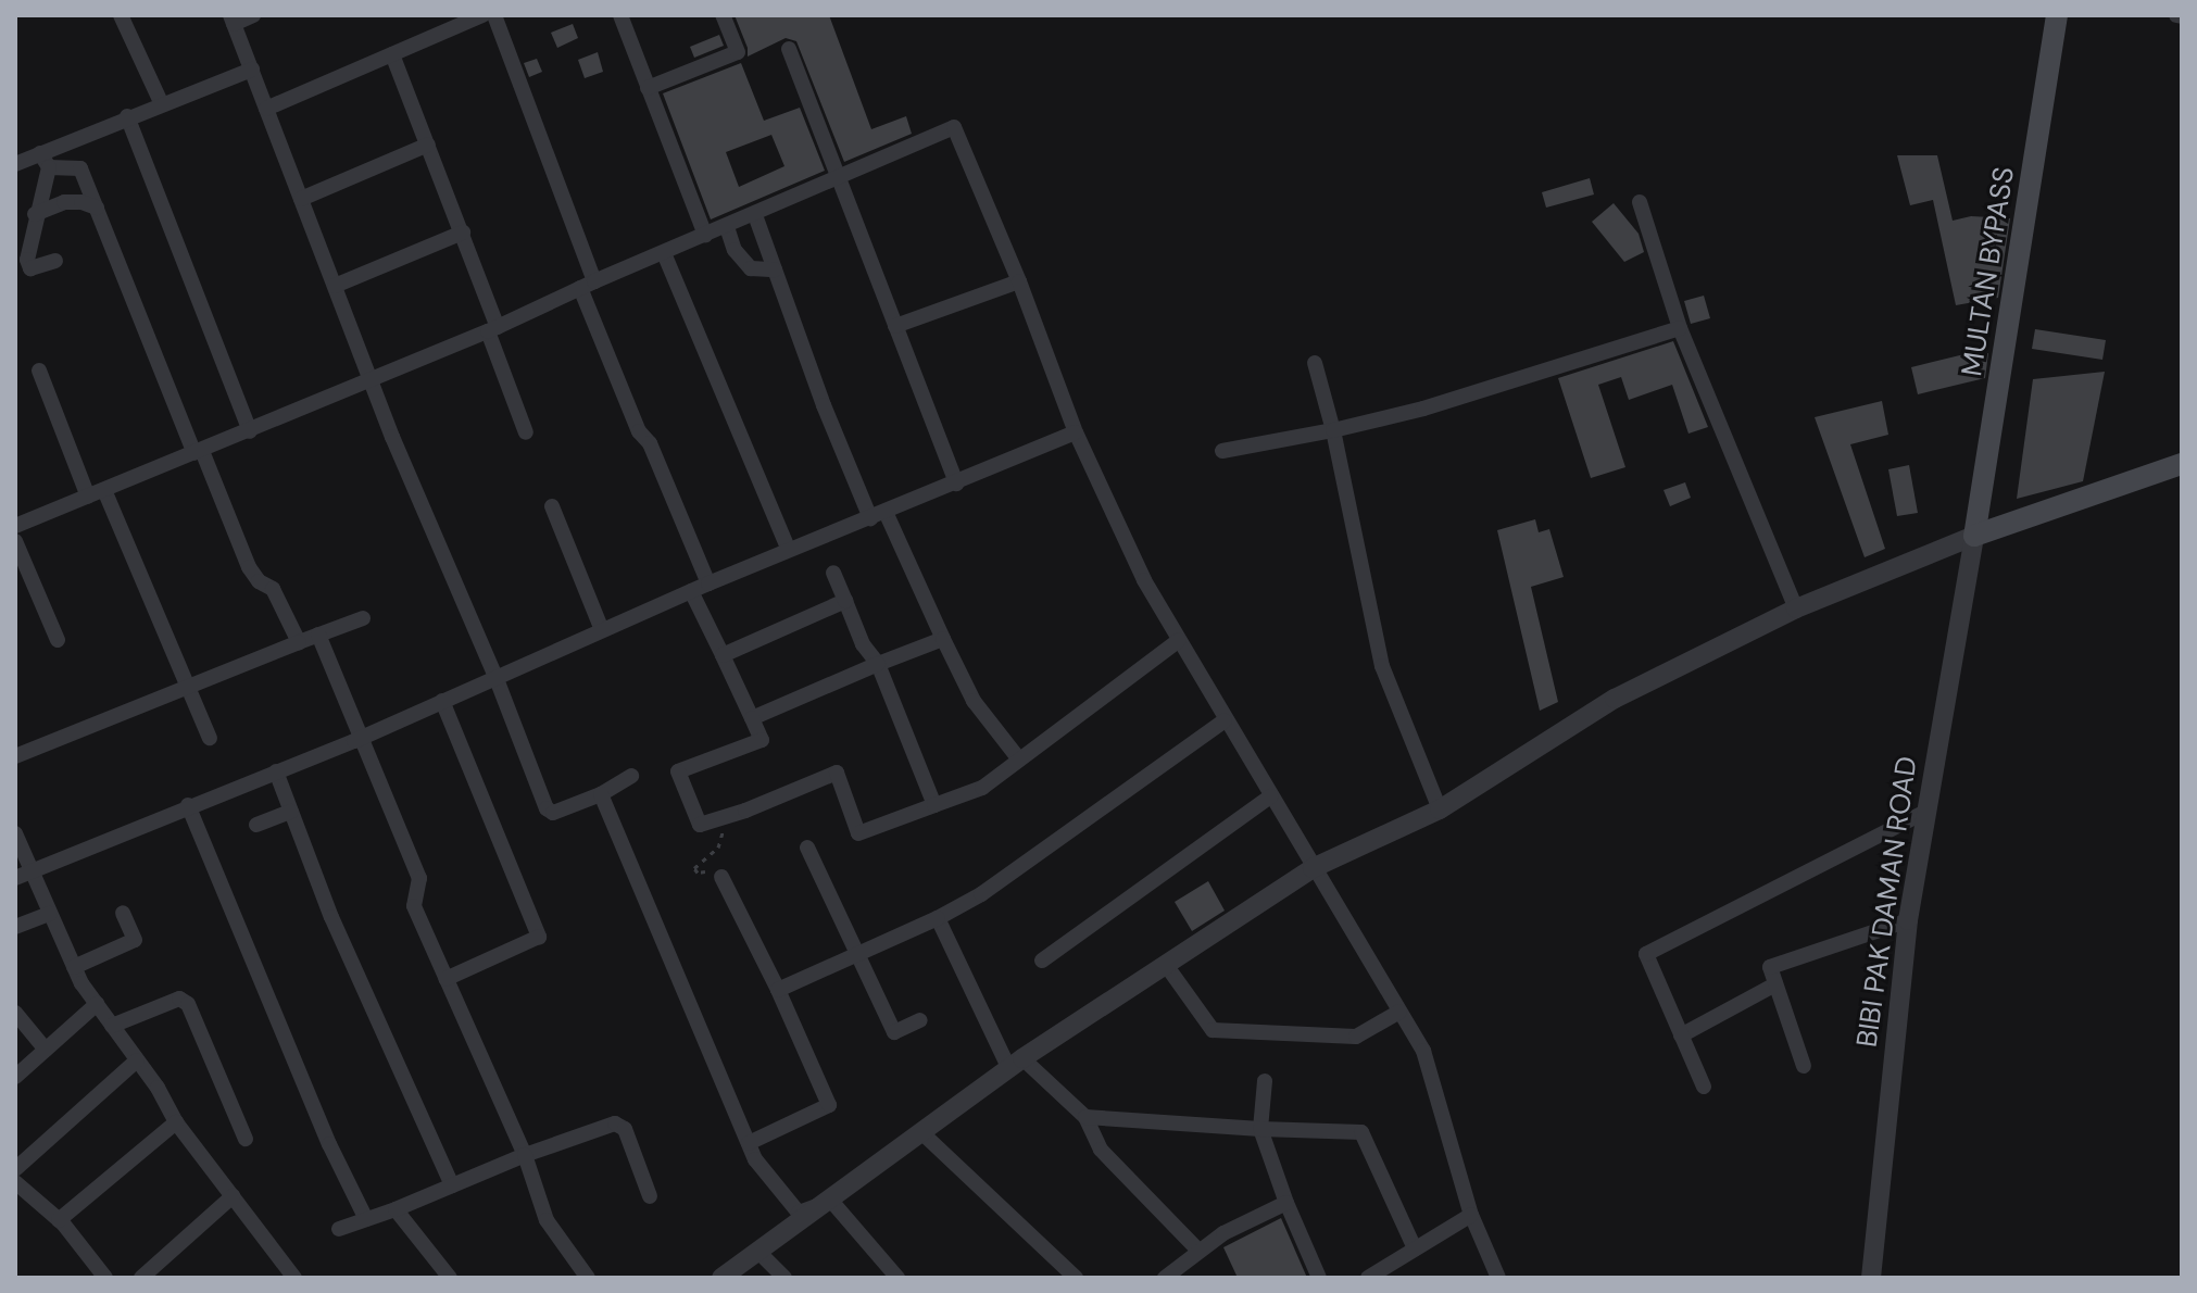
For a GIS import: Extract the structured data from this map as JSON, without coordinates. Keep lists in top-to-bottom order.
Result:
{
  "streets": {
    "main road": ["MULTAN BYPASS"],
    "street": ["BIBI PAK DAMAN ROAD"]
  },
  "crossings": [
    ["MULTAN BYPASS", "BIBI PAK DAMAN ROAD"]
  ]
}
